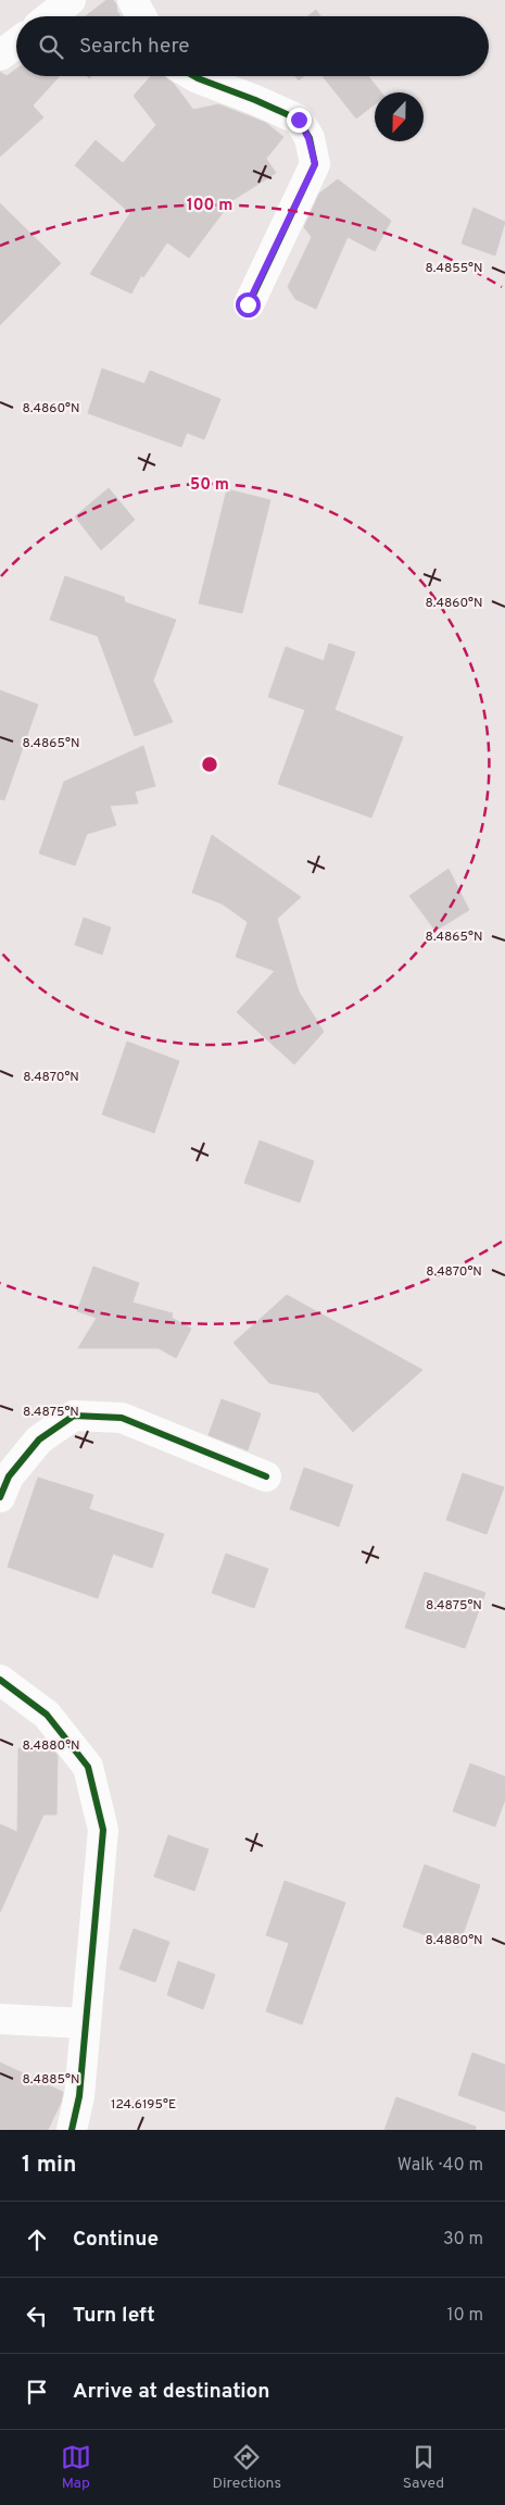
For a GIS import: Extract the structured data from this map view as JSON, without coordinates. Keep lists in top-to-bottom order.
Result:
{
  "north": "bottom",
  "page": {
    "search": "Search here",
    "heading": ["1 min", "Walk · 40 m"],
    "list": [
      ["Continue", "30 m"],
      ["Turn left", "10 m"],
      "Arrive at destination"
    ],
    "nav": ["Map", "Directions", "Saved"]
  },
  "coordinates": [
    "8.4855°N",
    "8.4860°N",
    "8.4865°N",
    "8.4870°N",
    "8.4875°N",
    "8.4880°N",
    "8.4885°N",
    "124.6195°E"
  ],
  "rings": ["100 m", "50 m"]
}
